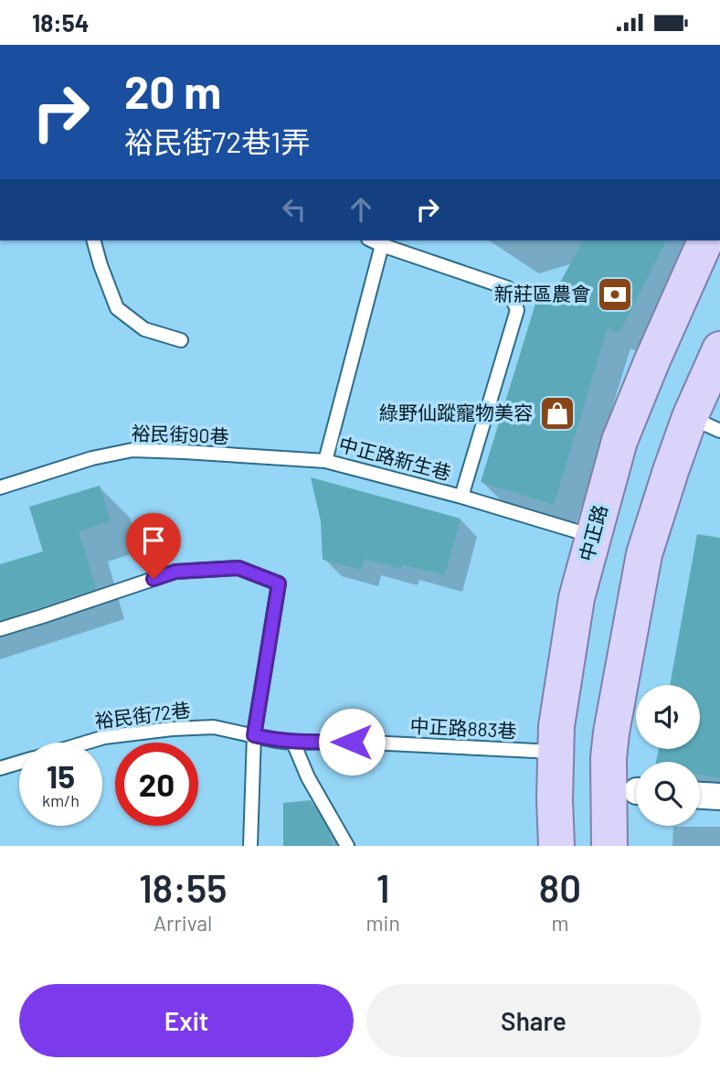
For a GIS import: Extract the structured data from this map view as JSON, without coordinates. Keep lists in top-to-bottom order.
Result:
{
  "streets": {
    "main road": ["中正路"],
    "lane": [
      "裕民街90巷",
      "中正路新生巷",
      "裕民街72巷",
      "中正路883巷"
    ]
  },
  "crossings": [
    ["裕民街90巷", "中正路新生巷"],
    ["中正路新生巷", "中正路"],
    ["中正路", "中正路883巷"],
    ["裕民街72巷", "中正路883巷"]
  ],
  "places": {
    "bank": ["新莊區農會"],
    "shop": ["綠野仙蹤寵物美容"]
  },
  "page": {
    "status": "18:54",
    "turn": ["20 m", "裕民街72巷1弄"],
    "speed": "15 km/h",
    "limit": "20",
    "eta": [
      "18:55",
      "Arrival",
      "1",
      "min",
      "80",
      "m"
    ],
    "buttons": ["Exit", "Share"]
  }
}
